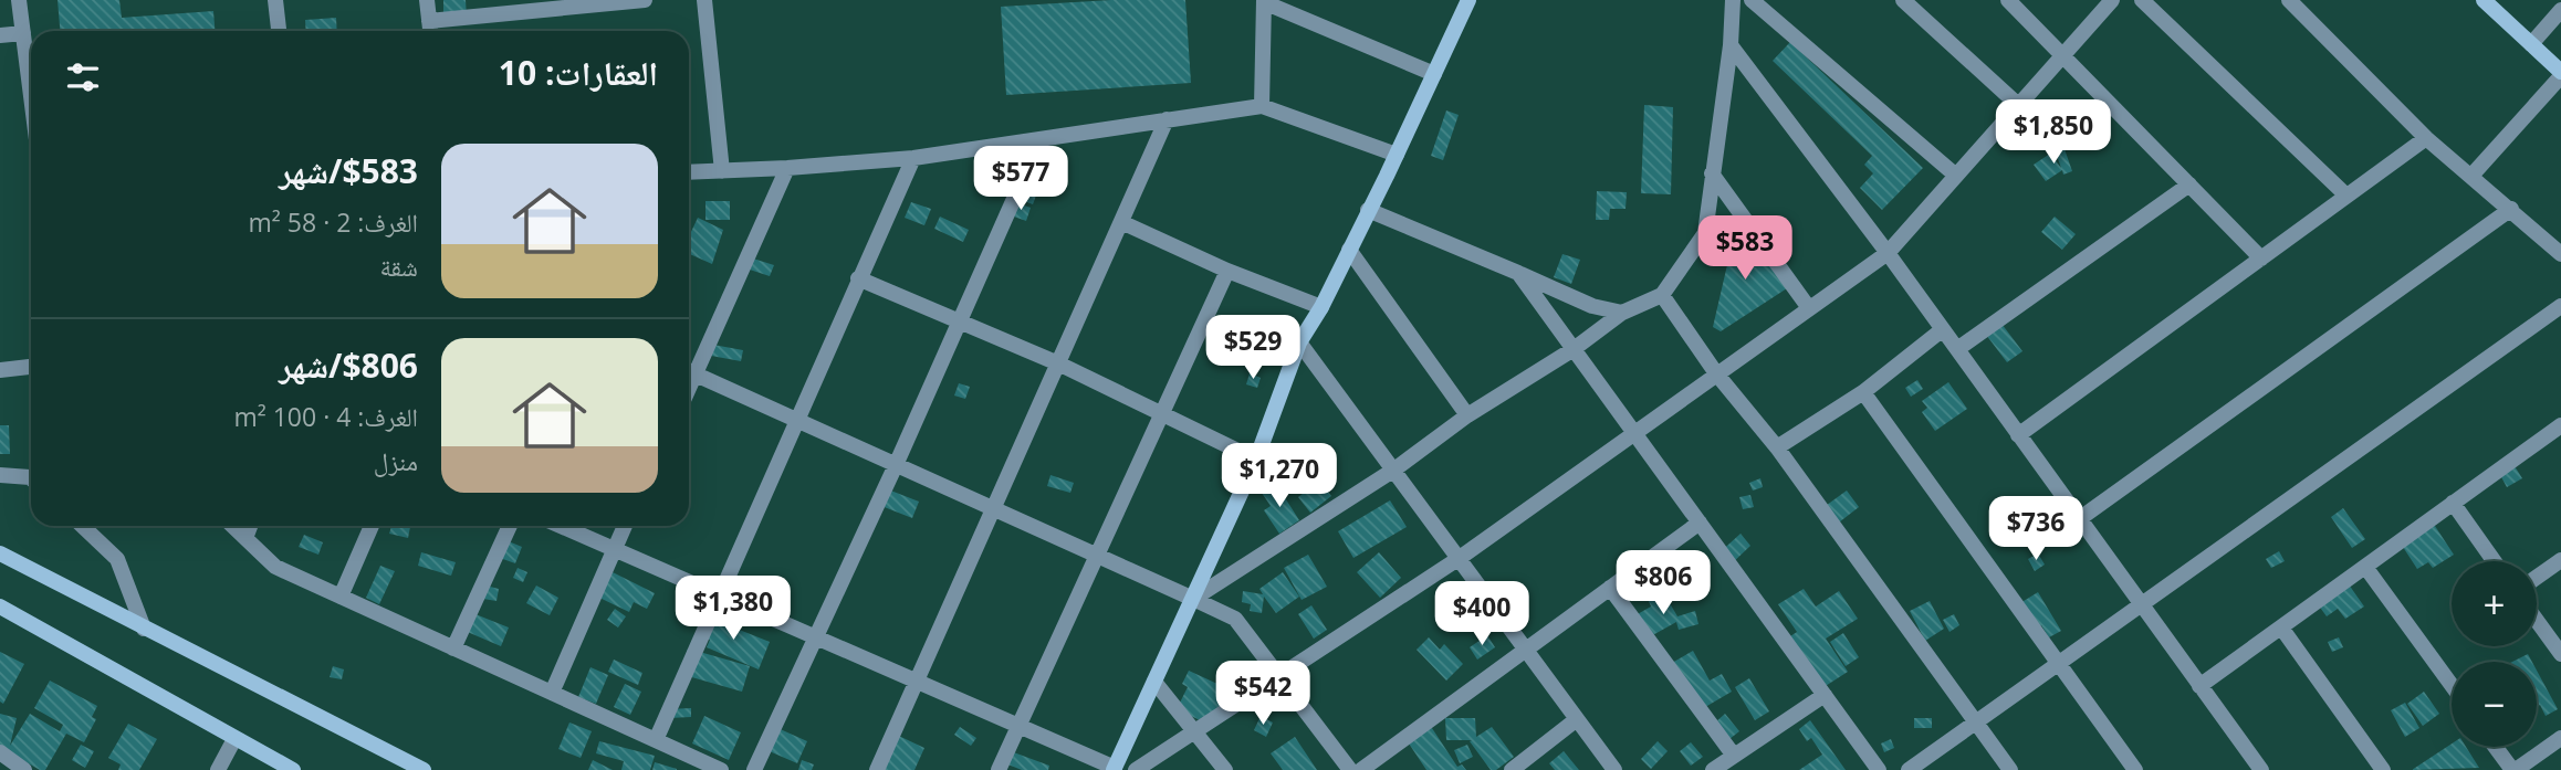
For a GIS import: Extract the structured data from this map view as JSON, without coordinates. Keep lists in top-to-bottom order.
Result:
{
  "page": {
    "heading": "العقارات: 10",
    "price": [
      "$1,850",
      "$577",
      "$583",
      "$529",
      "$1,270",
      "$736",
      "$806",
      "$1,380",
      "$400",
      "$542"
    ],
    "list": [
      {
        "name": "$583/شهر",
        "note": "الغرف: 2 · 58 m² · شقة"
      },
      {
        "name": "$806/شهر",
        "note": "الغرف: 4 · 100 m² · منزل"
      }
    ],
    "map_buttons": ["+", "−"]
  }
}
